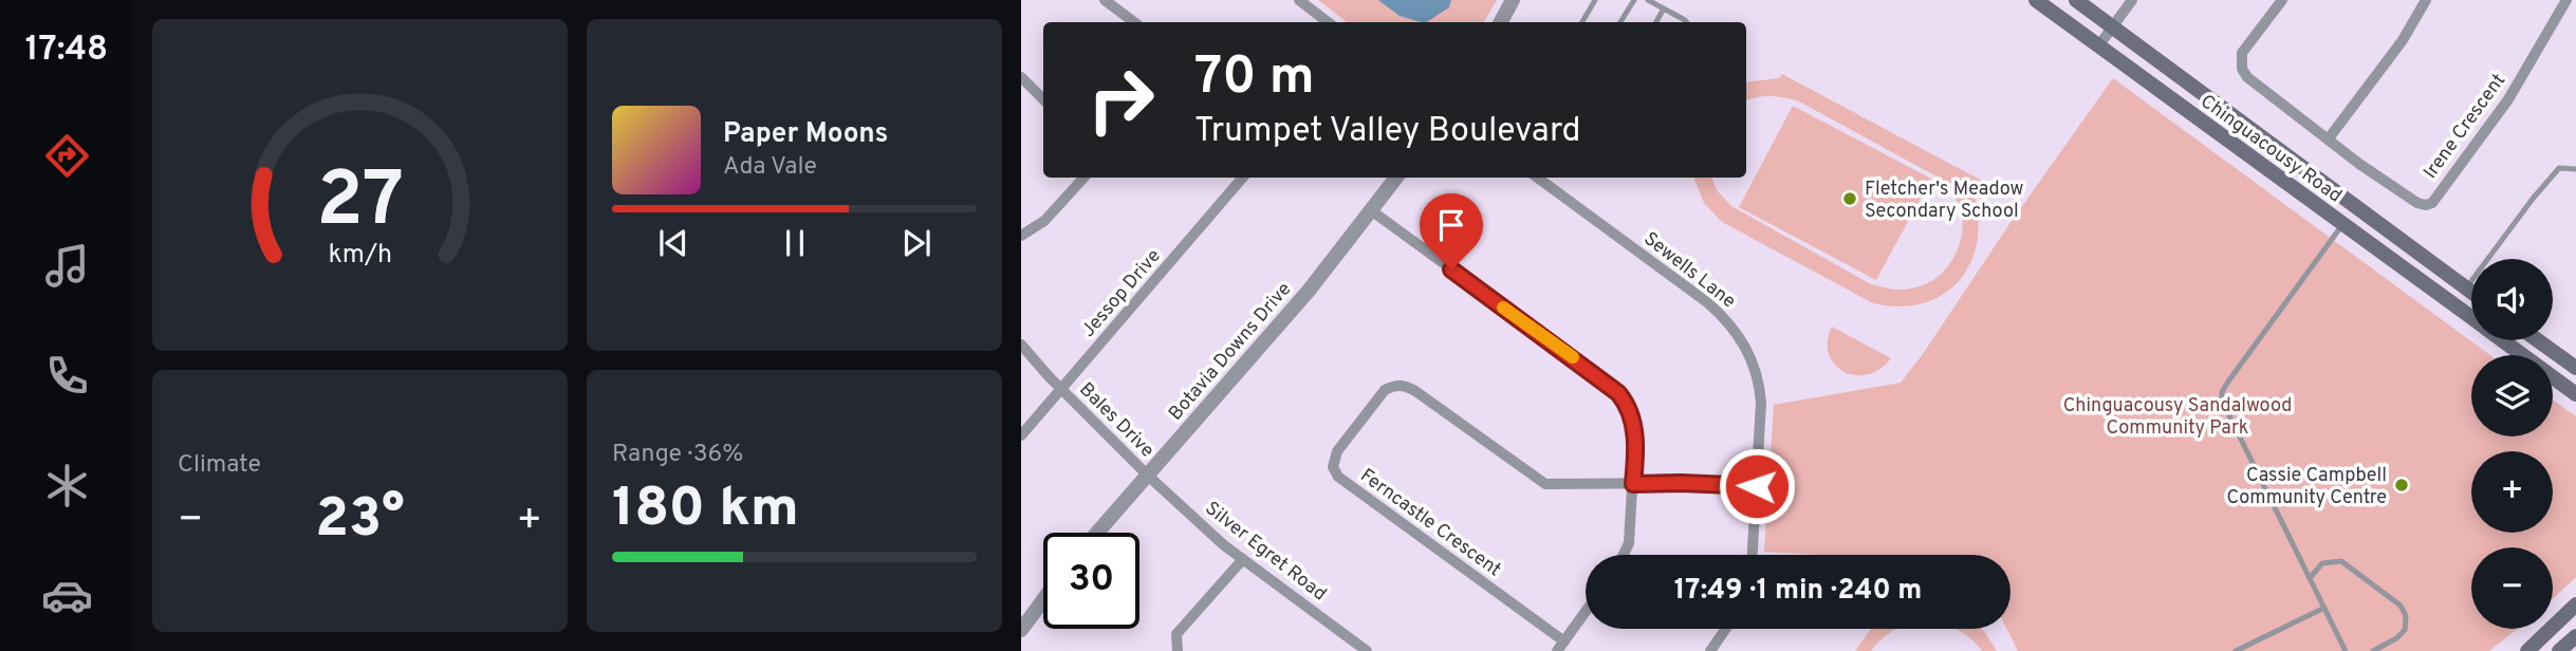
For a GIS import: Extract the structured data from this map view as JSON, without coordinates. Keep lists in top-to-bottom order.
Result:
{
  "streets": {
    "main road": ["Chinguacousy Road"],
    "street": [
      "Irene Crescent",
      "Sewells Lane",
      "Jessop Drive",
      "Botavia Downs Drive",
      "Bales Drive",
      "Ferncastle Crescent",
      "Silver Egret Road"
    ]
  },
  "crossings": [
    ["Jessop Drive", "Bales Drive"],
    ["Botavia Downs Drive", "Bales Drive"],
    ["Botavia Downs Drive", "Silver Egret Road"],
    ["Bales Drive", "Silver Egret Road"]
  ],
  "parks": ["Chinguacousy Sandalwood Community Park"],
  "places": ["Fletcher's Meadow Secondary School", "Cassie Campbell Community Centre"],
  "page": {
    "tabs": "17:48",
    "turn": ["70 m", "Trumpet Valley Boulevard"],
    "song": ["Paper Moons", "Ada Vale"],
    "map_buttons": ["+", "−"],
    "tile": [
      "Climate",
      ["Range · 36%", "180 km"]
    ],
    "heat": ["−", "23°", "+"],
    "limit": "30",
    "trip": "17:49 · 1 min · 240 m",
    "gauge": ["27", "km/h"]
  }
}
